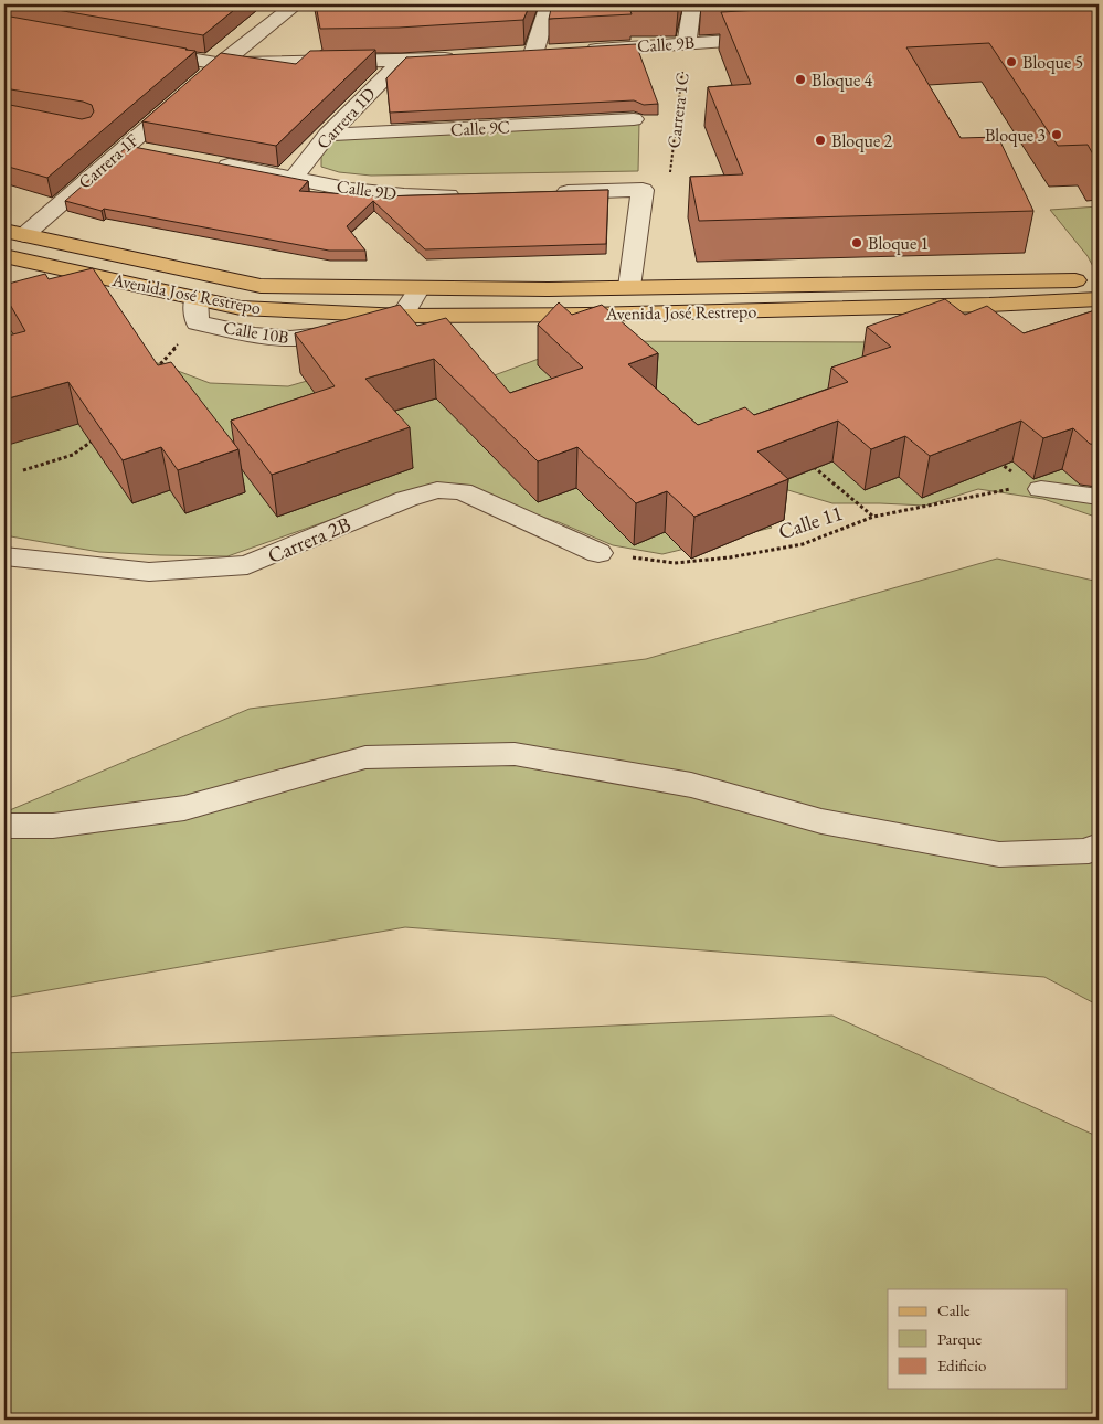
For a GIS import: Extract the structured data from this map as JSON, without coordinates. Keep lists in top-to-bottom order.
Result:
{
  "streets": {
    "main road": ["Avenida José Restrepo"],
    "street": [
      "Calle 9B",
      "Carrera 1C",
      "Carrera 1D",
      "Calle 9C",
      "Carrera 1F",
      "Calle 9D",
      "Calle 10B",
      "Carrera 2B"
    ],
    "path": ["Calle 11"]
  },
  "crossings": [
    ["Calle 9B", "Carrera 1C"],
    ["Carrera 1D", "Calle 9C"],
    ["Carrera 1D", "Calle 9D"],
    ["Carrera 1F", "Avenida José Restrepo"],
    ["Avenida José Restrepo", "Calle 10B"],
    ["Calle 11", "Carrera 2B"]
  ],
  "places": [
    "Bloque 5",
    "Bloque 4",
    "Bloque 3",
    "Bloque 2",
    "Bloque 1"
  ],
  "legend": ["Calle", "Parque", "Edificio"]
}
